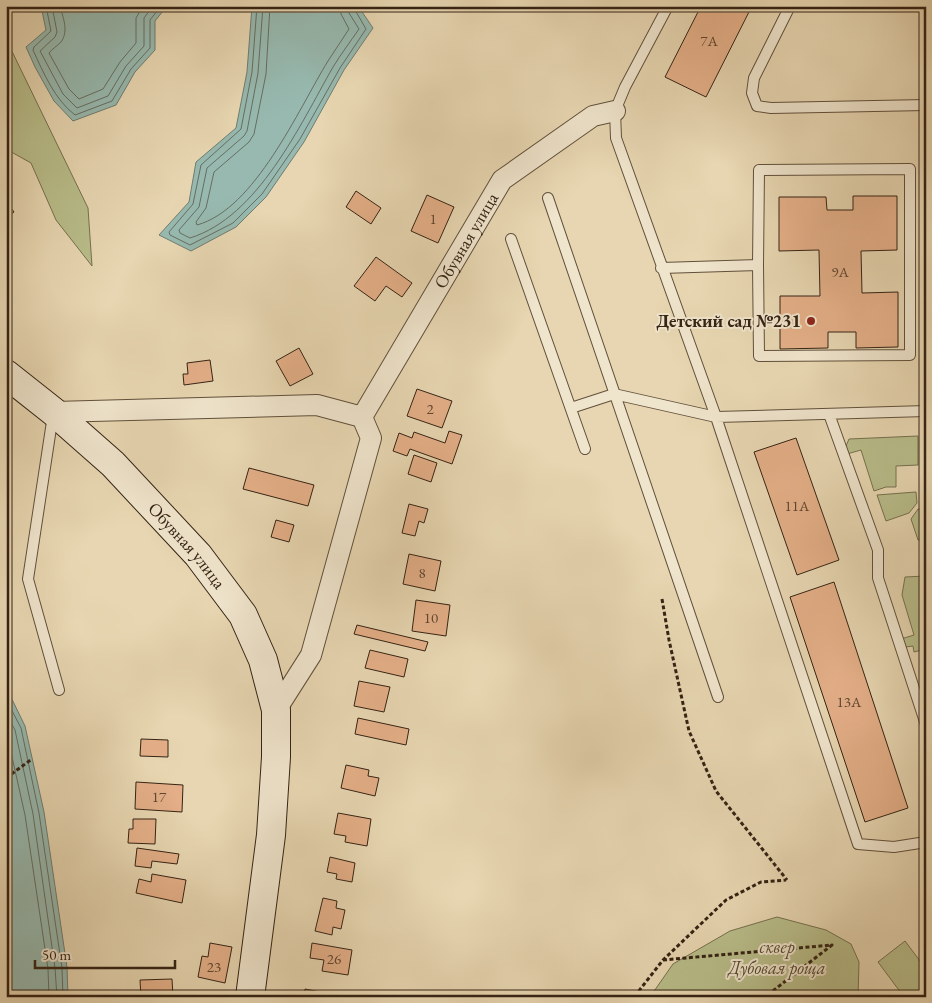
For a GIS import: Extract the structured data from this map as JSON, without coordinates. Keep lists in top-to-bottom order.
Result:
{
  "streets": {
    "main road": ["Обувная улица"]
  },
  "parks": ["сквер Дубовая роща"],
  "places": ["Детский сад №231"],
  "house_numbers": [
    "7А",
    "1",
    "9А",
    "2",
    "11А",
    "8",
    "10",
    "13А",
    "17",
    "26",
    "23"
  ],
  "scale_bar": "50 m"
}
